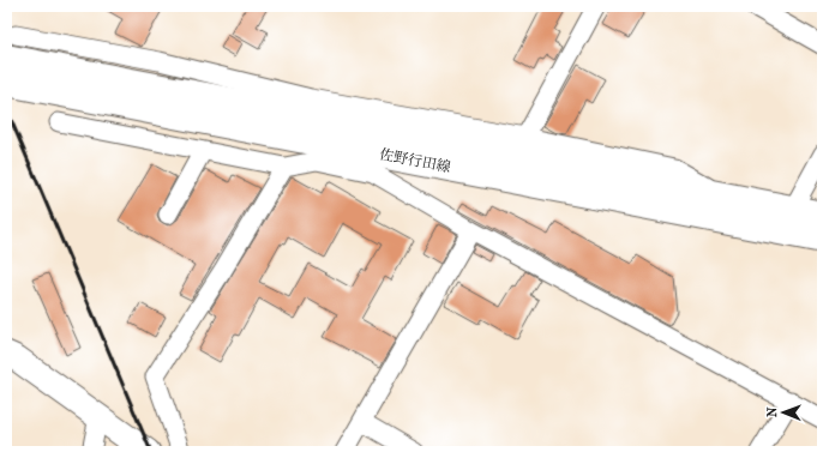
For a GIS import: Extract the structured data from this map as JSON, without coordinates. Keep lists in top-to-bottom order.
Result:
{
  "streets": {
    "main road": ["佐野行田線"]
  },
  "north": "left"
}
